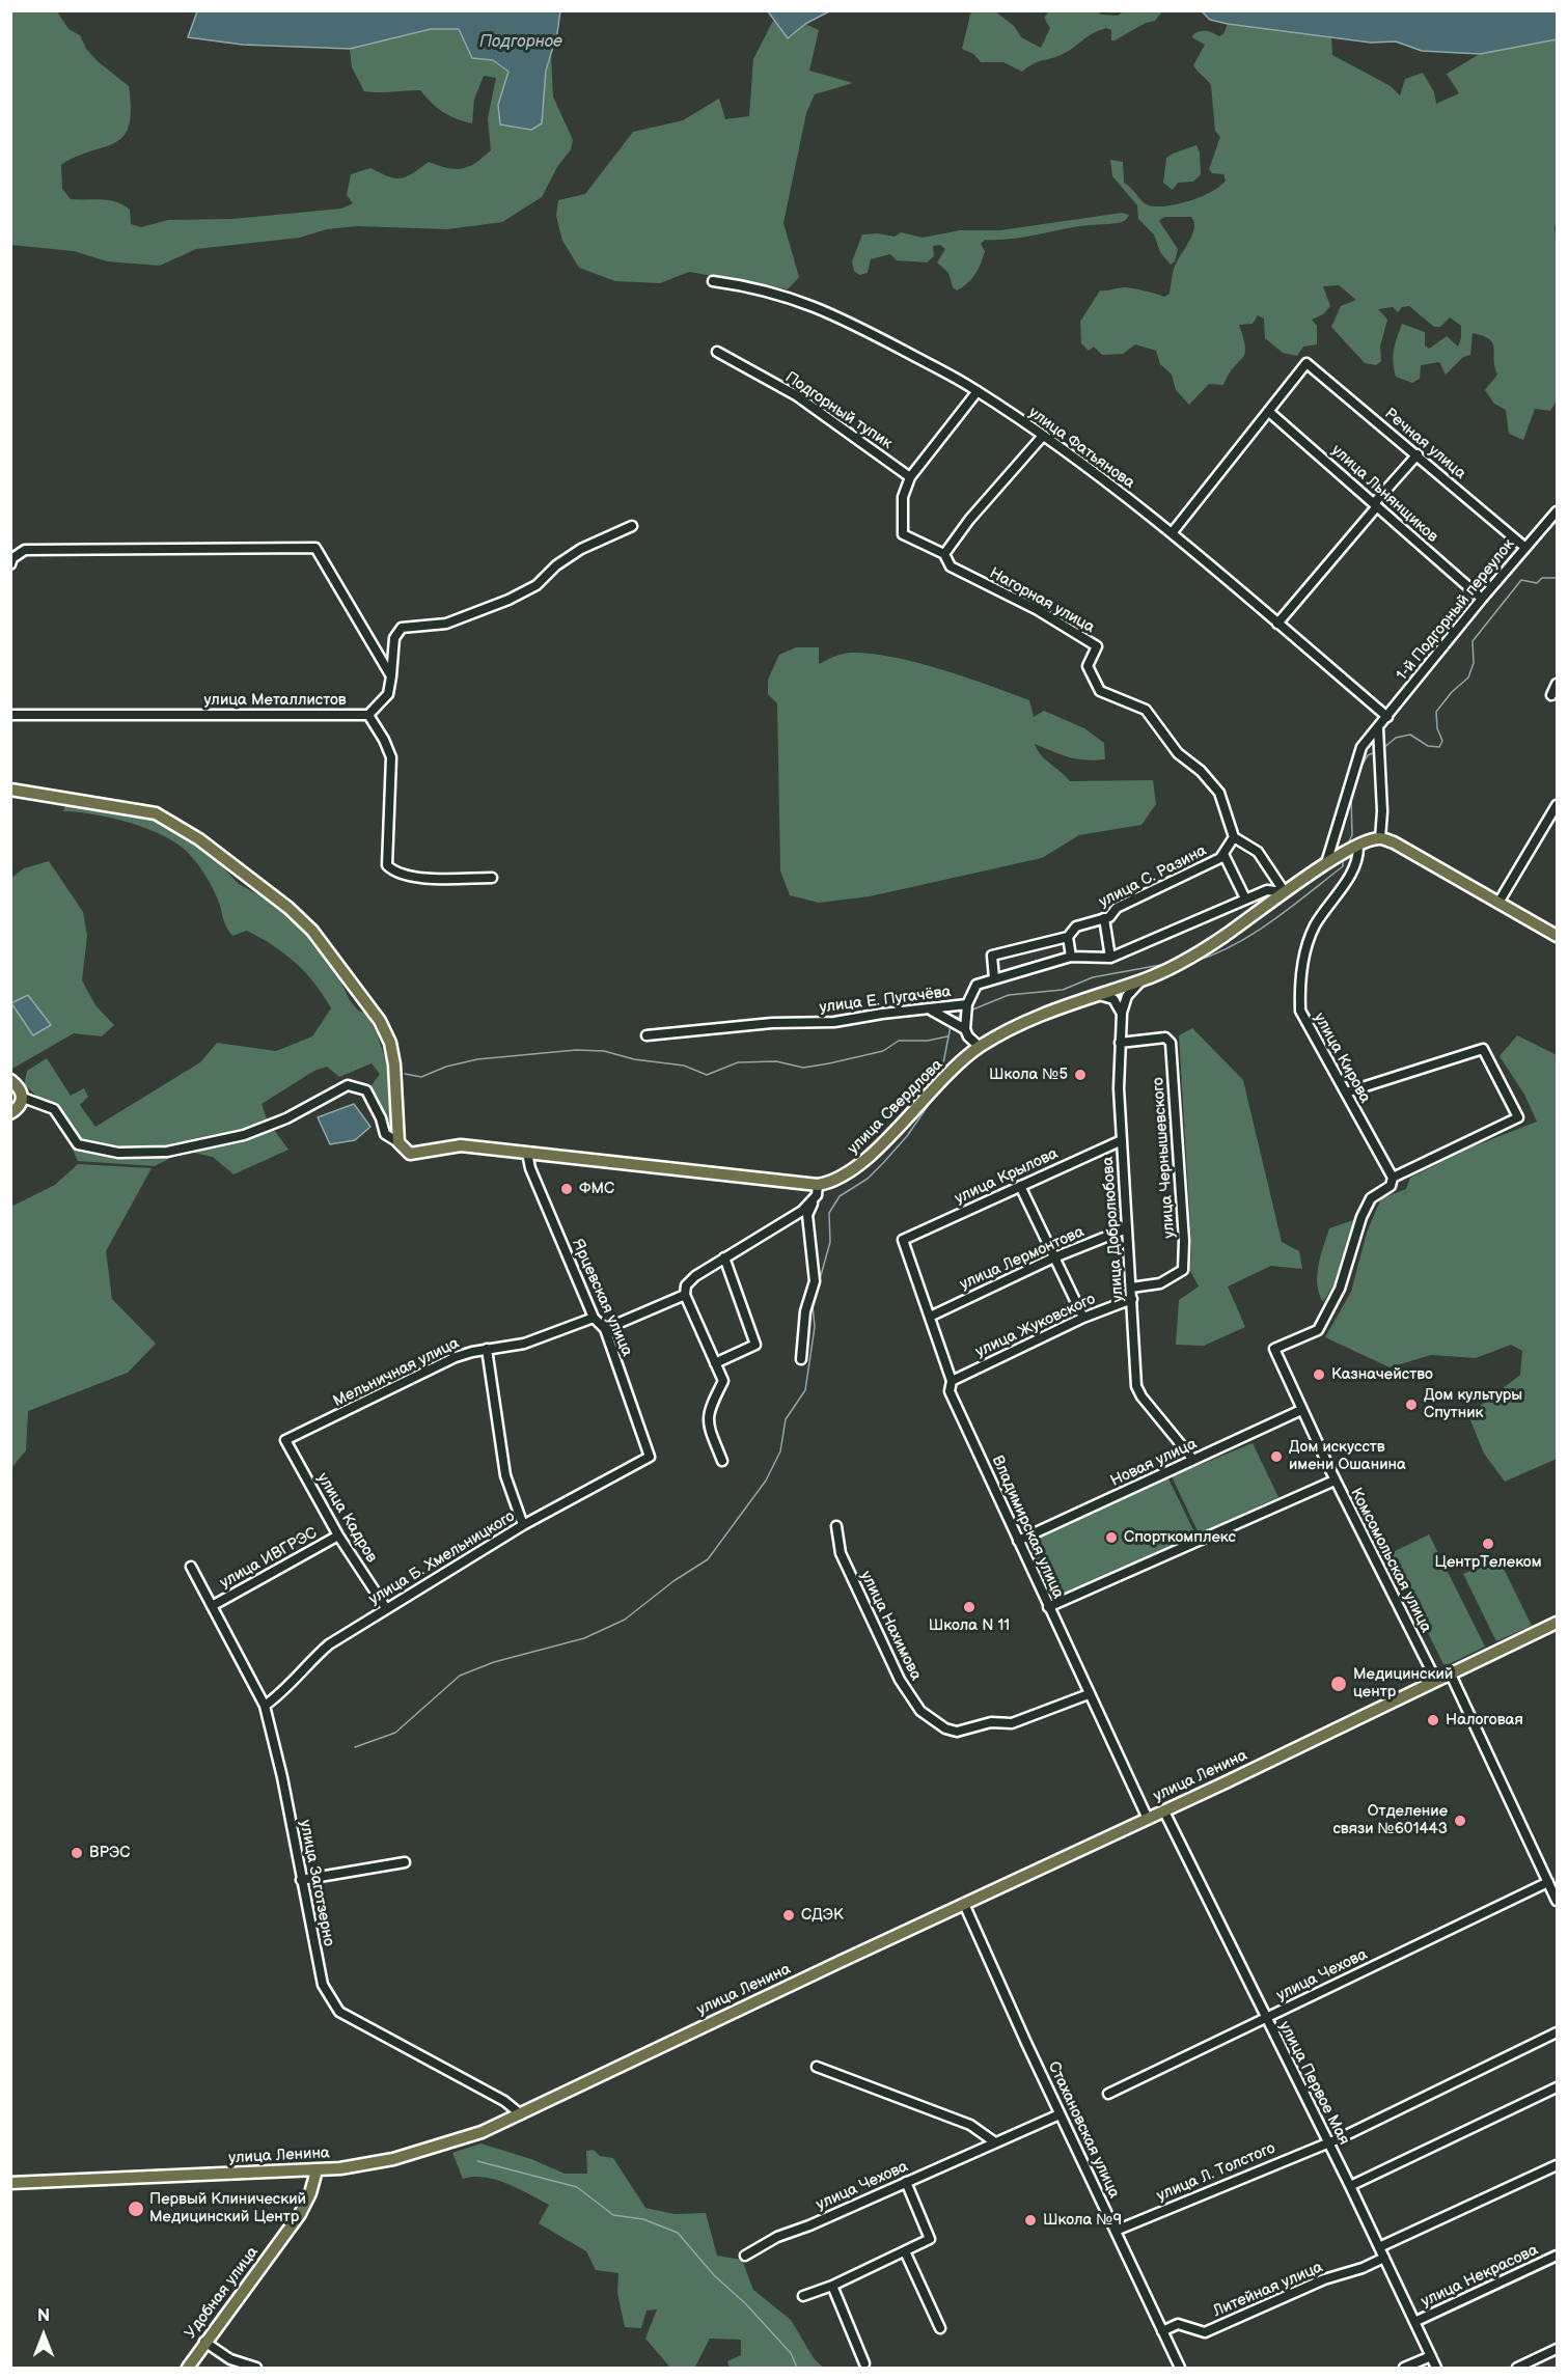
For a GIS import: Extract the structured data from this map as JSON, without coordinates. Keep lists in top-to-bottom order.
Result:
{
  "streets": {
    "main road": ["улица Свердлова", "улица Ленина", "Удобная улица"],
    "street": [
      "Подгорный тупик",
      "Речная улица",
      "улица Фатьянова",
      "улица Льнянщиков",
      "Нагорная улица",
      "1-й Подгорный переулок",
      "улица Металлистов",
      "улица С. Разина",
      "улица Е. Пугачёва",
      "улица Кирова",
      "улица Чернышевского",
      "улица Крылова",
      "улица Добролюбова",
      "улица Лермонтова",
      "Ярцевская улица",
      "улица Жуковского",
      "Мельничная улица",
      "Новая улица",
      "улица Кадров",
      "Владимирская улица",
      "улица ИВГРЭС",
      "улица Б. Хмельницкого",
      "Комсомольская улица",
      "улица Нахимова",
      "улица Заготзерно",
      "улица Чехова",
      "улица Первое Мая",
      "Стахановская улица",
      "улица Л. Толстого",
      "улица Некрасова",
      "Литейная улица"
    ]
  },
  "crossings": [
    ["Подгорный тупик", "Нагорная улица"],
    ["Речная улица", "улица Льнянщиков"],
    ["Речная улица", "1-й Подгорный переулок"],
    ["улица Фатьянова", "1-й Подгорный переулок"],
    ["улица Льнянщиков", "1-й Подгорный переулок"],
    ["Нагорная улица", "улица С. Разина"],
    ["1-й Подгорный переулок", "улица Свердлова"],
    ["улица С. Разина", "улица Е. Пугачёва"],
    ["улица Е. Пугачёва", "улица Свердлова"],
    ["улица Кирова", "улица Свердлова"],
    ["улица Кирова", "Комсомольская улица"],
    ["улица Свердлова", "Ярцевская улица"],
    ["улица Чернышевского", "улица Добролюбова"],
    ["улица Крылова", "улица Добролюбова"],
    ["улица Крылова", "Владимирская улица"],
    ["улица Добролюбова", "улица Лермонтова"],
    ["улица Добролюбова", "улица Жуковского"],
    ["улица Добролюбова", "Новая улица"],
    ["улица Лермонтова", "Владимирская улица"],
    ["Ярцевская улица", "Мельничная улица"],
    ["Ярцевская улица", "улица Б. Хмельницкого"],
    ["улица Жуковского", "Владимирская улица"],
    ["Мельничная улица", "улица Кадров"],
    ["Новая улица", "Владимирская улица"],
    ["Новая улица", "Комсомольская улица"],
    ["улица Кадров", "улица ИВГРЭС"],
    ["улица Кадров", "улица Б. Хмельницкого"],
    ["Владимирская улица", "улица Нахимова"],
    ["Владимирская улица", "улица Ленина"],
    ["улица ИВГРЭС", "улица Заготзерно"],
    ["улица Б. Хмельницкого", "улица Заготзерно"],
    ["Комсомольская улица", "улица Ленина"],
    ["улица Ленина", "улица Заготзерно"],
    ["улица Ленина", "улица Первое Мая"],
    ["улица Ленина", "Стахановская улица"],
    ["улица Ленина", "Удобная улица"],
    ["улица Чехова", "улица Первое Мая"],
    ["улица Чехова", "Стахановская улица"],
    ["улица Первое Мая", "улица Л. Толстого"],
    ["улица Первое Мая", "улица Некрасова"],
    ["улица Первое Мая", "Литейная улица"],
    ["Стахановская улица", "улица Л. Толстого"],
    ["Стахановская улица", "Литейная улица"]
  ],
  "water": ["Подгорное"],
  "places": [
    "Школа №5",
    "ФМС",
    "Казначейство",
    "Дом культуры Спутник",
    "Дом искусств имени Ошанина",
    "Спорткомплекс",
    "ЦентрТелеком",
    "Школа N 11",
    "Медицинский центр",
    "Налоговая",
    "Отделение связи №601443",
    "ВРЭС",
    "СДЭК",
    "Первый Клинический Медицинский Центр",
    "Школа №9"
  ],
  "north": "top"
}
